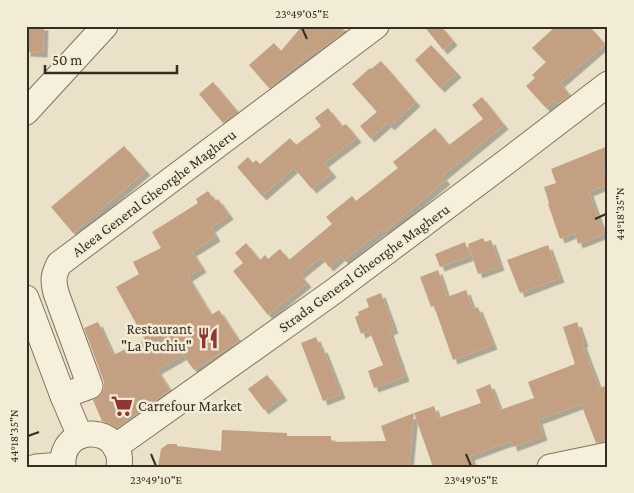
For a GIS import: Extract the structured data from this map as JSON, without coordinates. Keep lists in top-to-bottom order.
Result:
{
  "streets": {
    "street": ["Aleea General Gheorghe Magheru", "Strada General Gheorghe Magheru"]
  },
  "places": {
    "restaurant": ["Restaurant \"La Puchiu\""],
    "supermarket": ["Carrefour Market"]
  },
  "scale_bar": "50 m",
  "coordinates": ["23°49'05\"E", "44°18'35\"N", "23°49'10\"E"]
}
